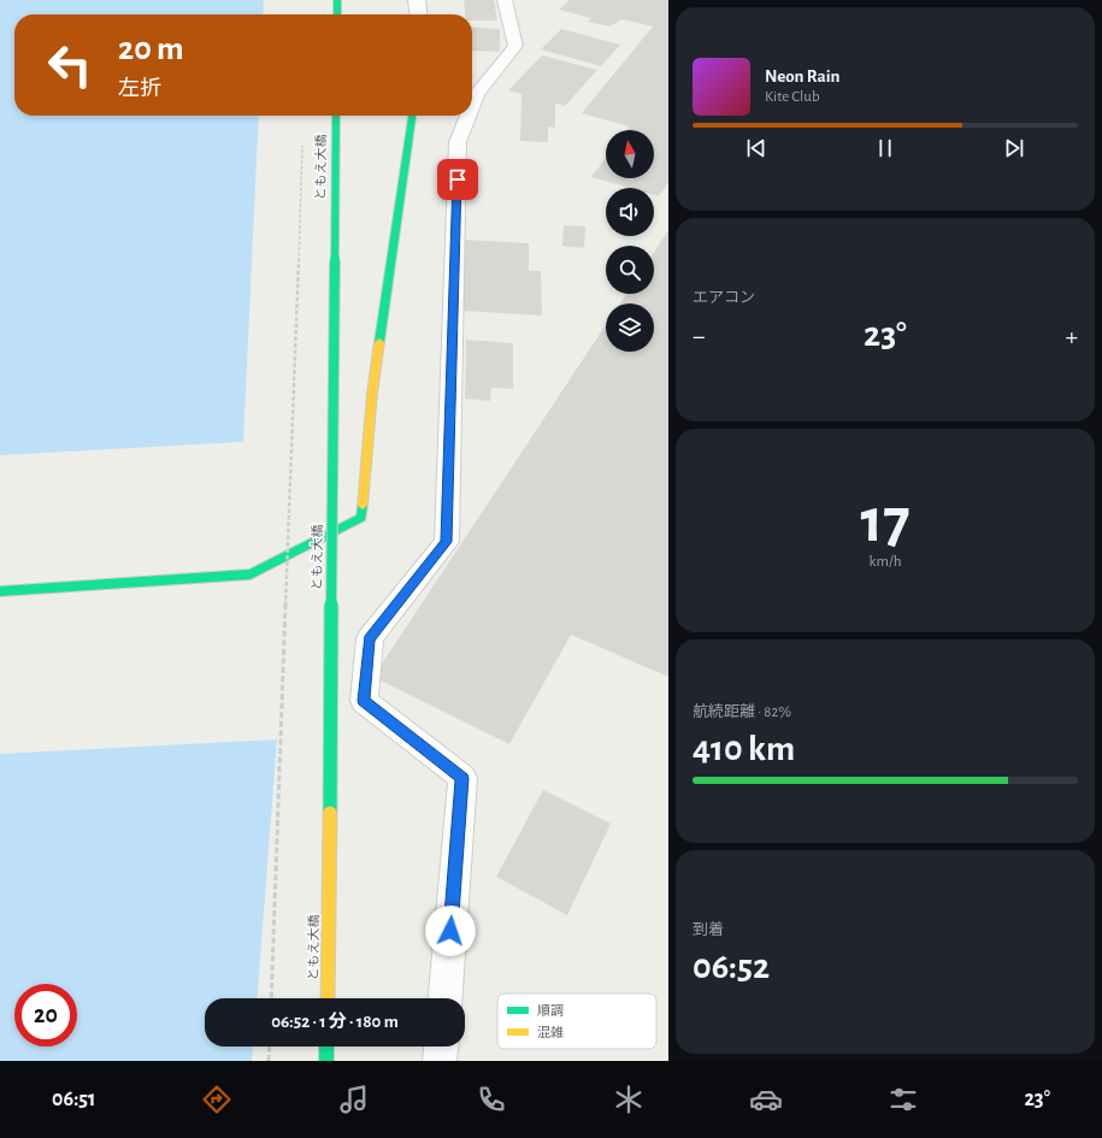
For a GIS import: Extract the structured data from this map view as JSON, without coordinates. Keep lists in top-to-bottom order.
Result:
{
  "streets": {
    "street": ["ともえ大橋"]
  },
  "legend": ["順調", "混雑"],
  "north": "top",
  "page": {
    "turn": ["20 m", "左折"],
    "song": ["Neon Rain", "Kite Club"],
    "tile": [
      "エアコン",
      ["17", "km/h"],
      ["航続距離 · 82%", "410 km"],
      ["到着", "06:52"]
    ],
    "heat": ["−", "23°", "+"],
    "limit": "20",
    "trip": "06:52 · 1 分 · 180 m",
    "tabs": ["06:51", "23°"]
  }
}
